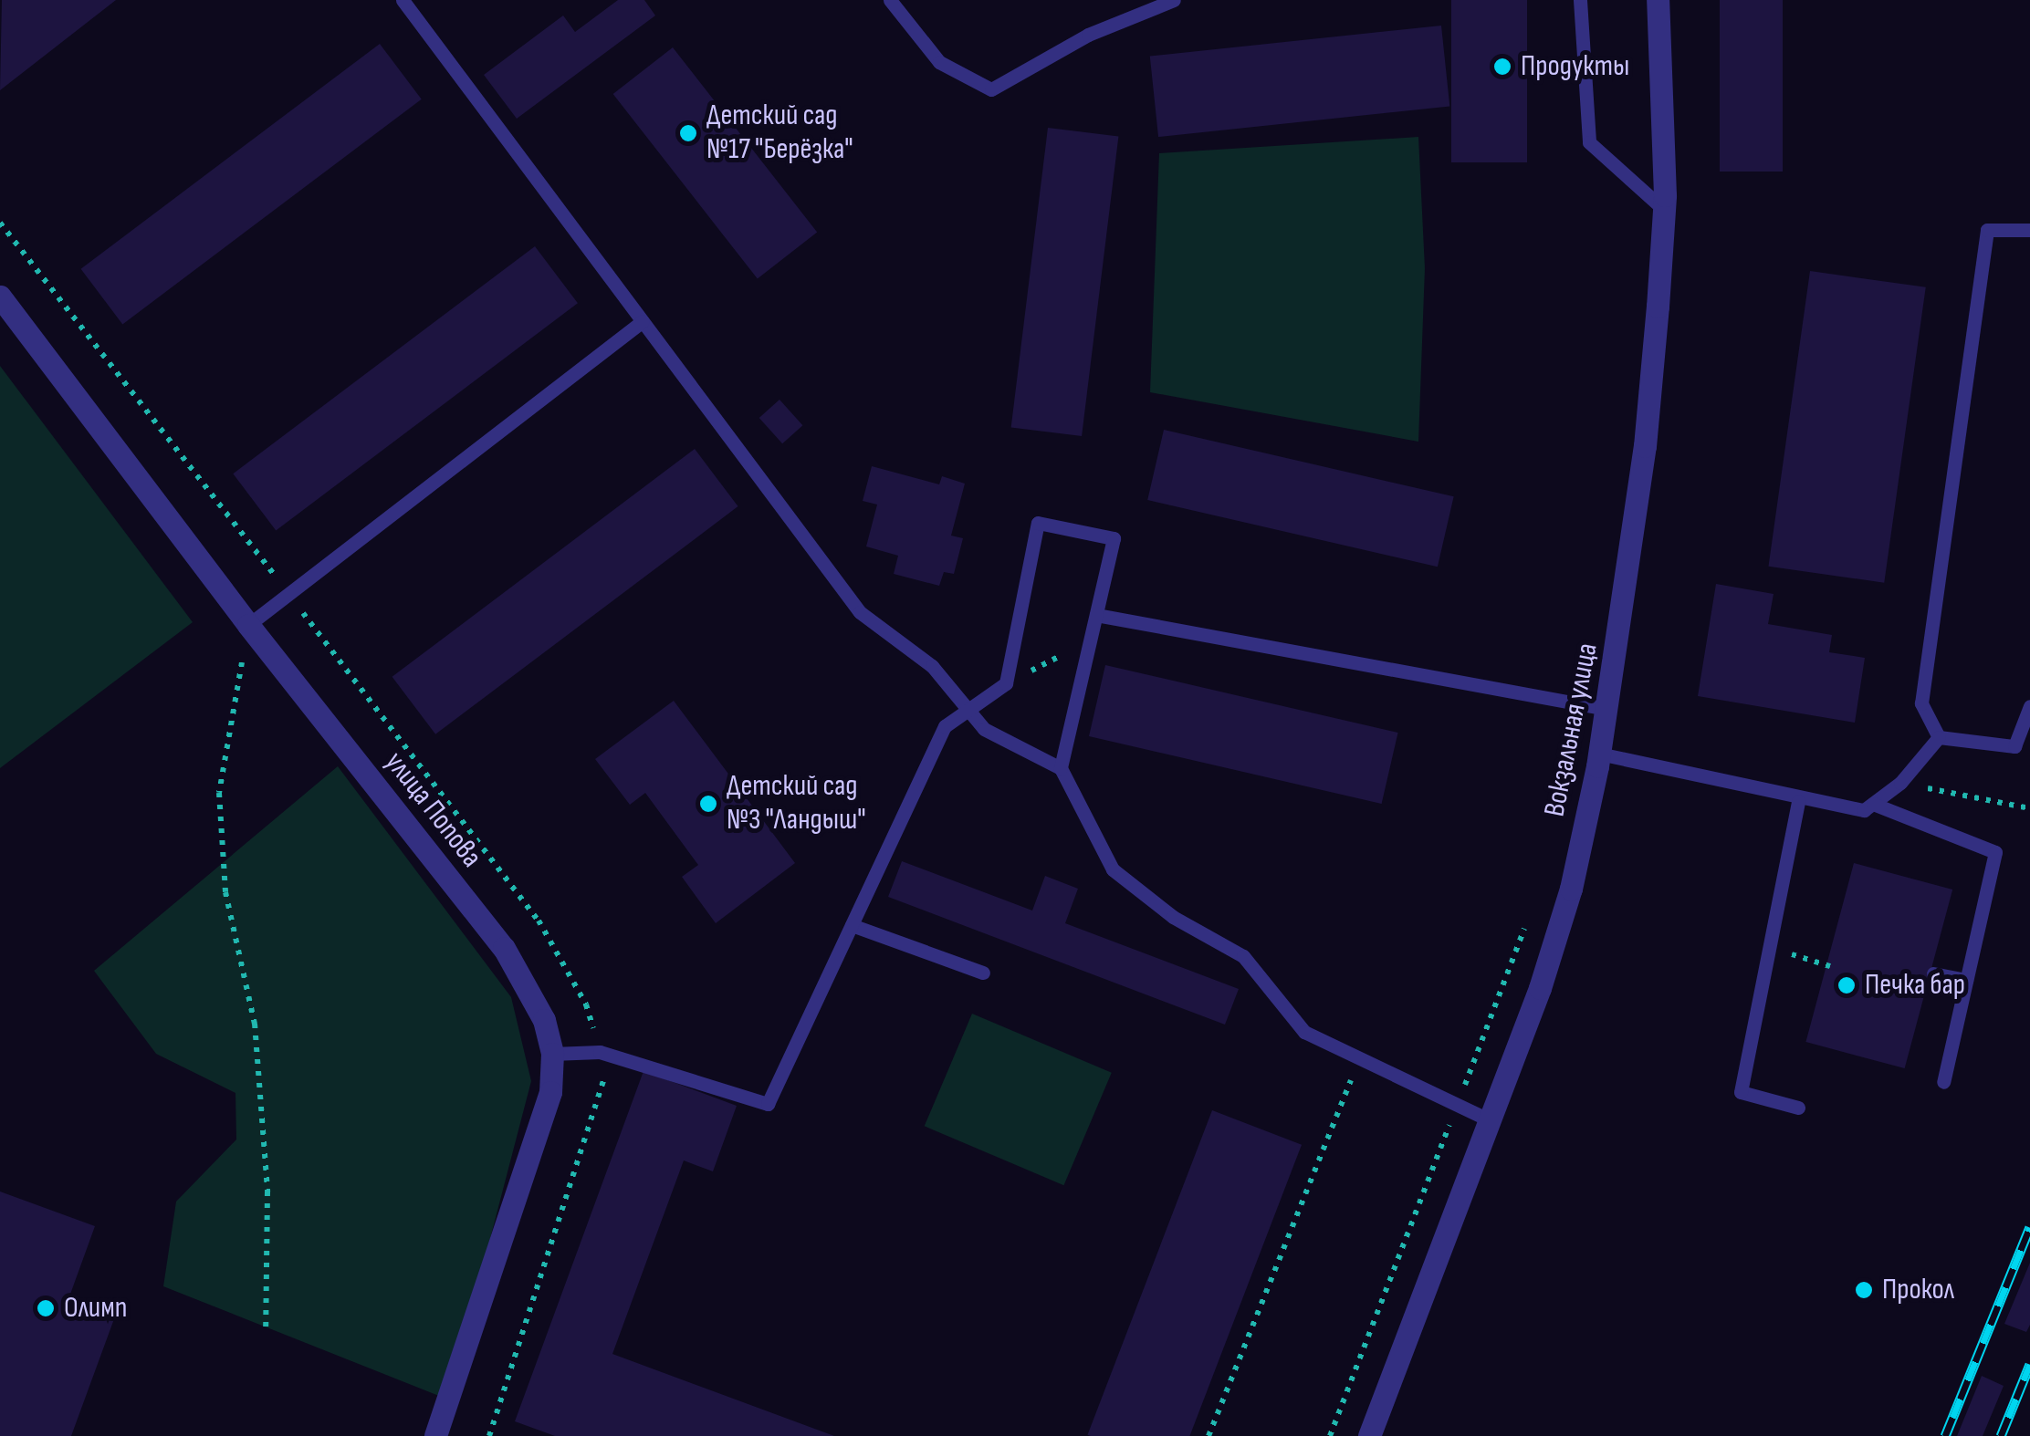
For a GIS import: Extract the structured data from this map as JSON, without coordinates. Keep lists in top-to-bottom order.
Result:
{
  "streets": {
    "street": ["Вокзальная улица", "улица Попова"]
  },
  "places": [
    "Продукты",
    "Детский сад №17 \"Берёзка\"",
    "Детский сад №3 \"Ландыш\"",
    "Печка бар",
    "Прокол",
    "Олимп"
  ]
}
